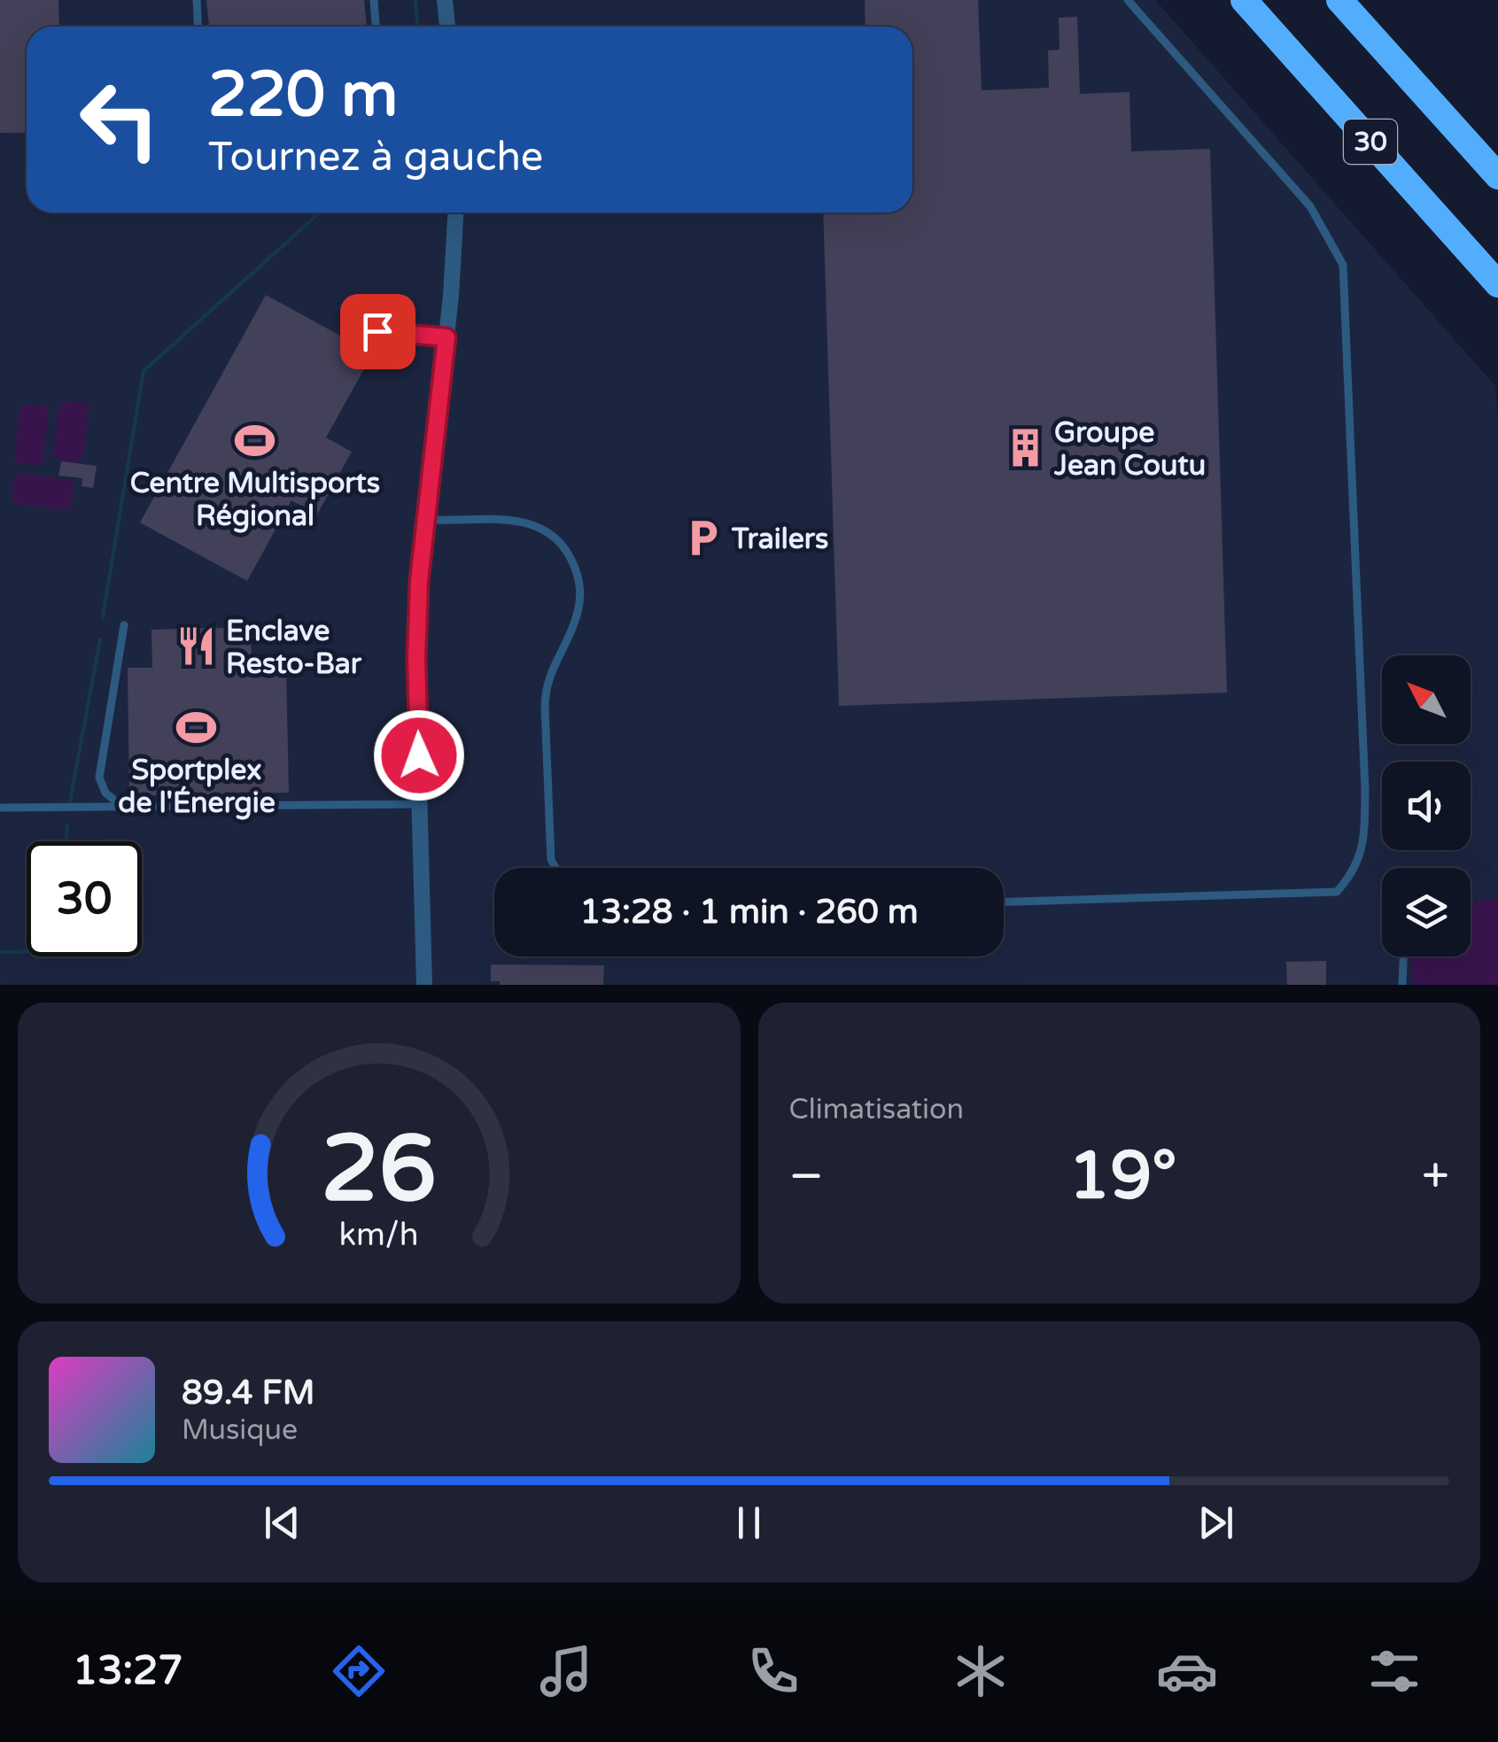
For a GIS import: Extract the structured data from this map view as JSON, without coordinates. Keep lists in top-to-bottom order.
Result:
{
  "streets": {
    "highway": ["30"]
  },
  "places": {
    "sports": ["Centre Multisports Régional", "Sportplex de l'Énergie"],
    "building": ["Groupe Jean Coutu"],
    "parking": ["Trailers"],
    "restaurant": ["Enclave Resto-Bar"]
  },
  "north": "top left",
  "page": {
    "turn": ["220 m", "Tournez à gauche"],
    "limit": "30",
    "trip": "13:28 · 1 min · 260 m",
    "tile": "Climatisation",
    "heat": ["−", "19°", "+"],
    "song": ["89.4 FM", "Musique"],
    "tabs": "13:27",
    "gauge": ["26", "km/h"]
  }
}
